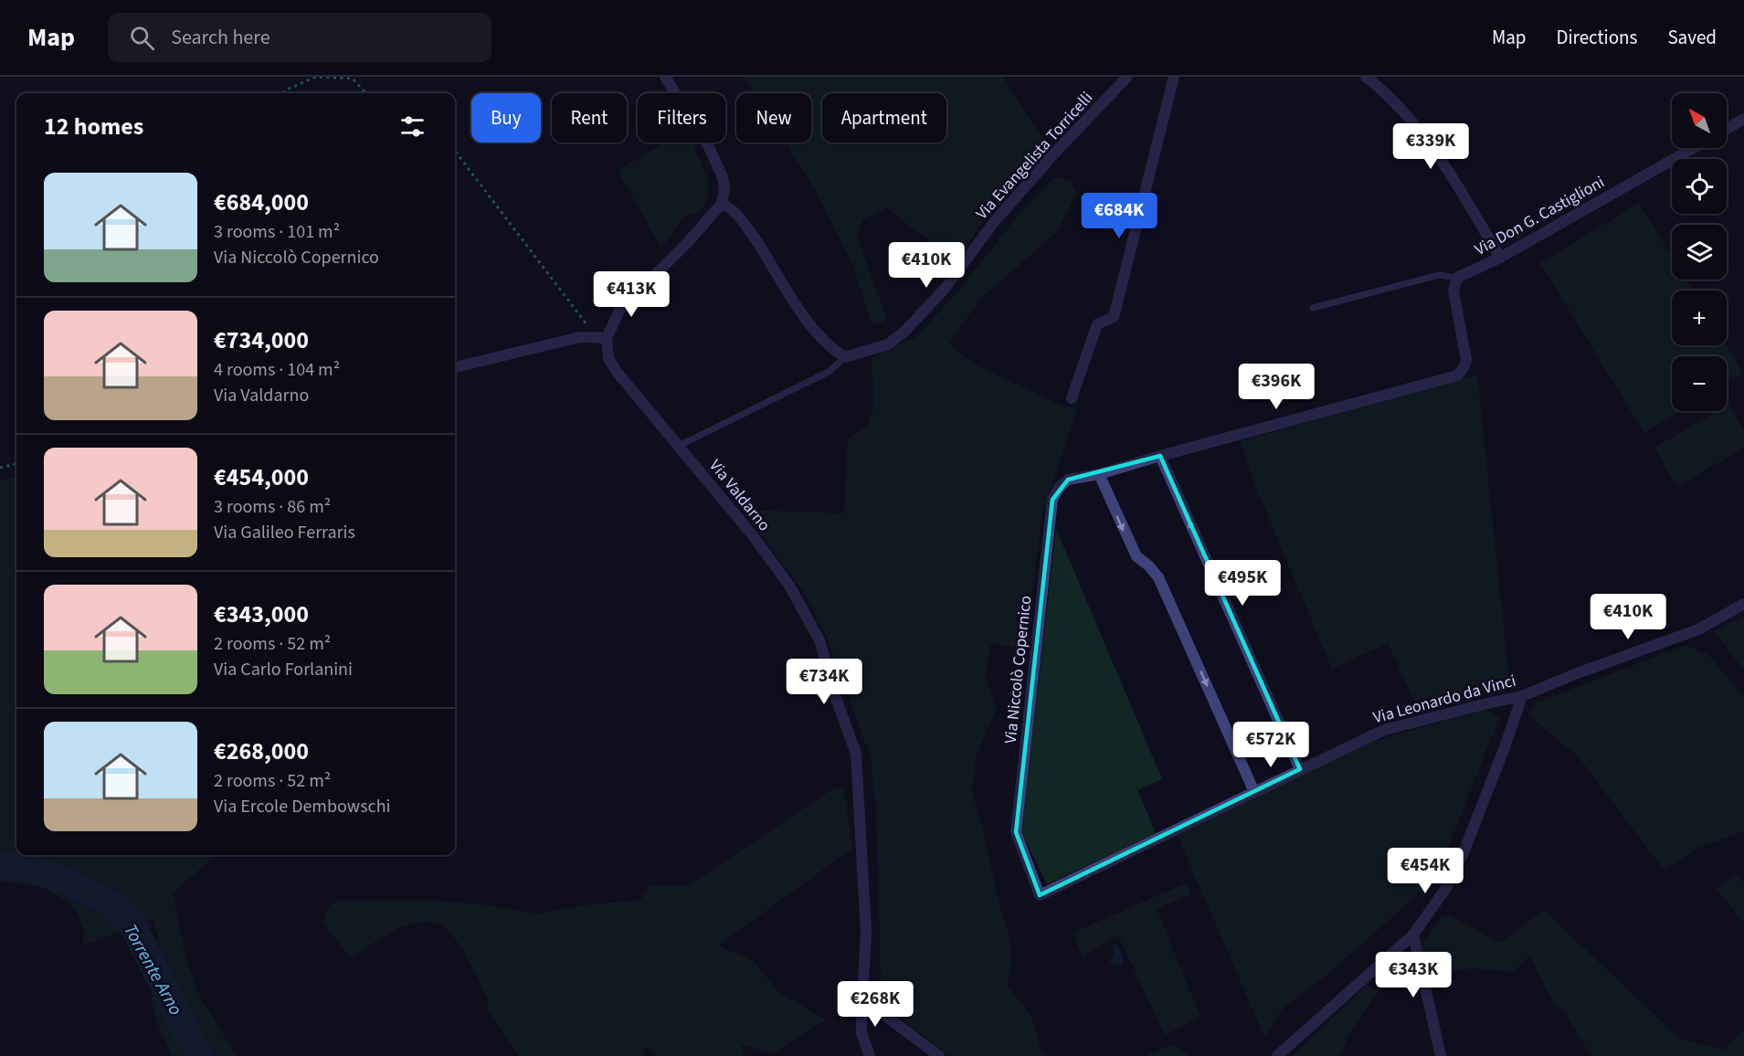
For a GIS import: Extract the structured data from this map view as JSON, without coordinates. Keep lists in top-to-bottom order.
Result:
{
  "streets": {
    "street": [
      "Via Evangelista Torricelli",
      "Via Don G. Castiglioni",
      "Via Valdarno",
      "Via Niccolò Copernico",
      "Via Leonardo da Vinci"
    ]
  },
  "crossings": [
    ["Via Don G. Castiglioni", "Via Niccolò Copernico"],
    ["Via Niccolò Copernico", "Via Leonardo da Vinci"]
  ],
  "water": ["Torrente Arno"],
  "north": "top left",
  "page": {
    "header": "Map",
    "search": "Search here",
    "nav": ["Map", "Directions", "Saved"],
    "map_buttons": ["+", "−"],
    "chip": [
      "Buy",
      "Rent",
      "Filters",
      "New",
      "Apartment"
    ],
    "heading": "12 homes",
    "price": [
      "€339K",
      "€684K",
      "€410K",
      "€413K",
      "€396K",
      "€495K",
      "€410K",
      "€734K",
      "€572K",
      "€454K",
      "€343K",
      "€268K"
    ],
    "list": [
      {
        "name": "€684,000",
        "note": "3 rooms · 101 m² · Via Niccolò Copernico"
      },
      {
        "name": "€734,000",
        "note": "4 rooms · 104 m² · Via Valdarno"
      },
      {
        "name": "€454,000",
        "note": "3 rooms · 86 m² · Via Galileo Ferraris"
      },
      {
        "name": "€343,000",
        "note": "2 rooms · 52 m² · Via Carlo Forlanini"
      },
      {
        "name": "€268,000",
        "note": "2 rooms · 52 m² · Via Ercole Dembowschi"
      }
    ]
  }
}
